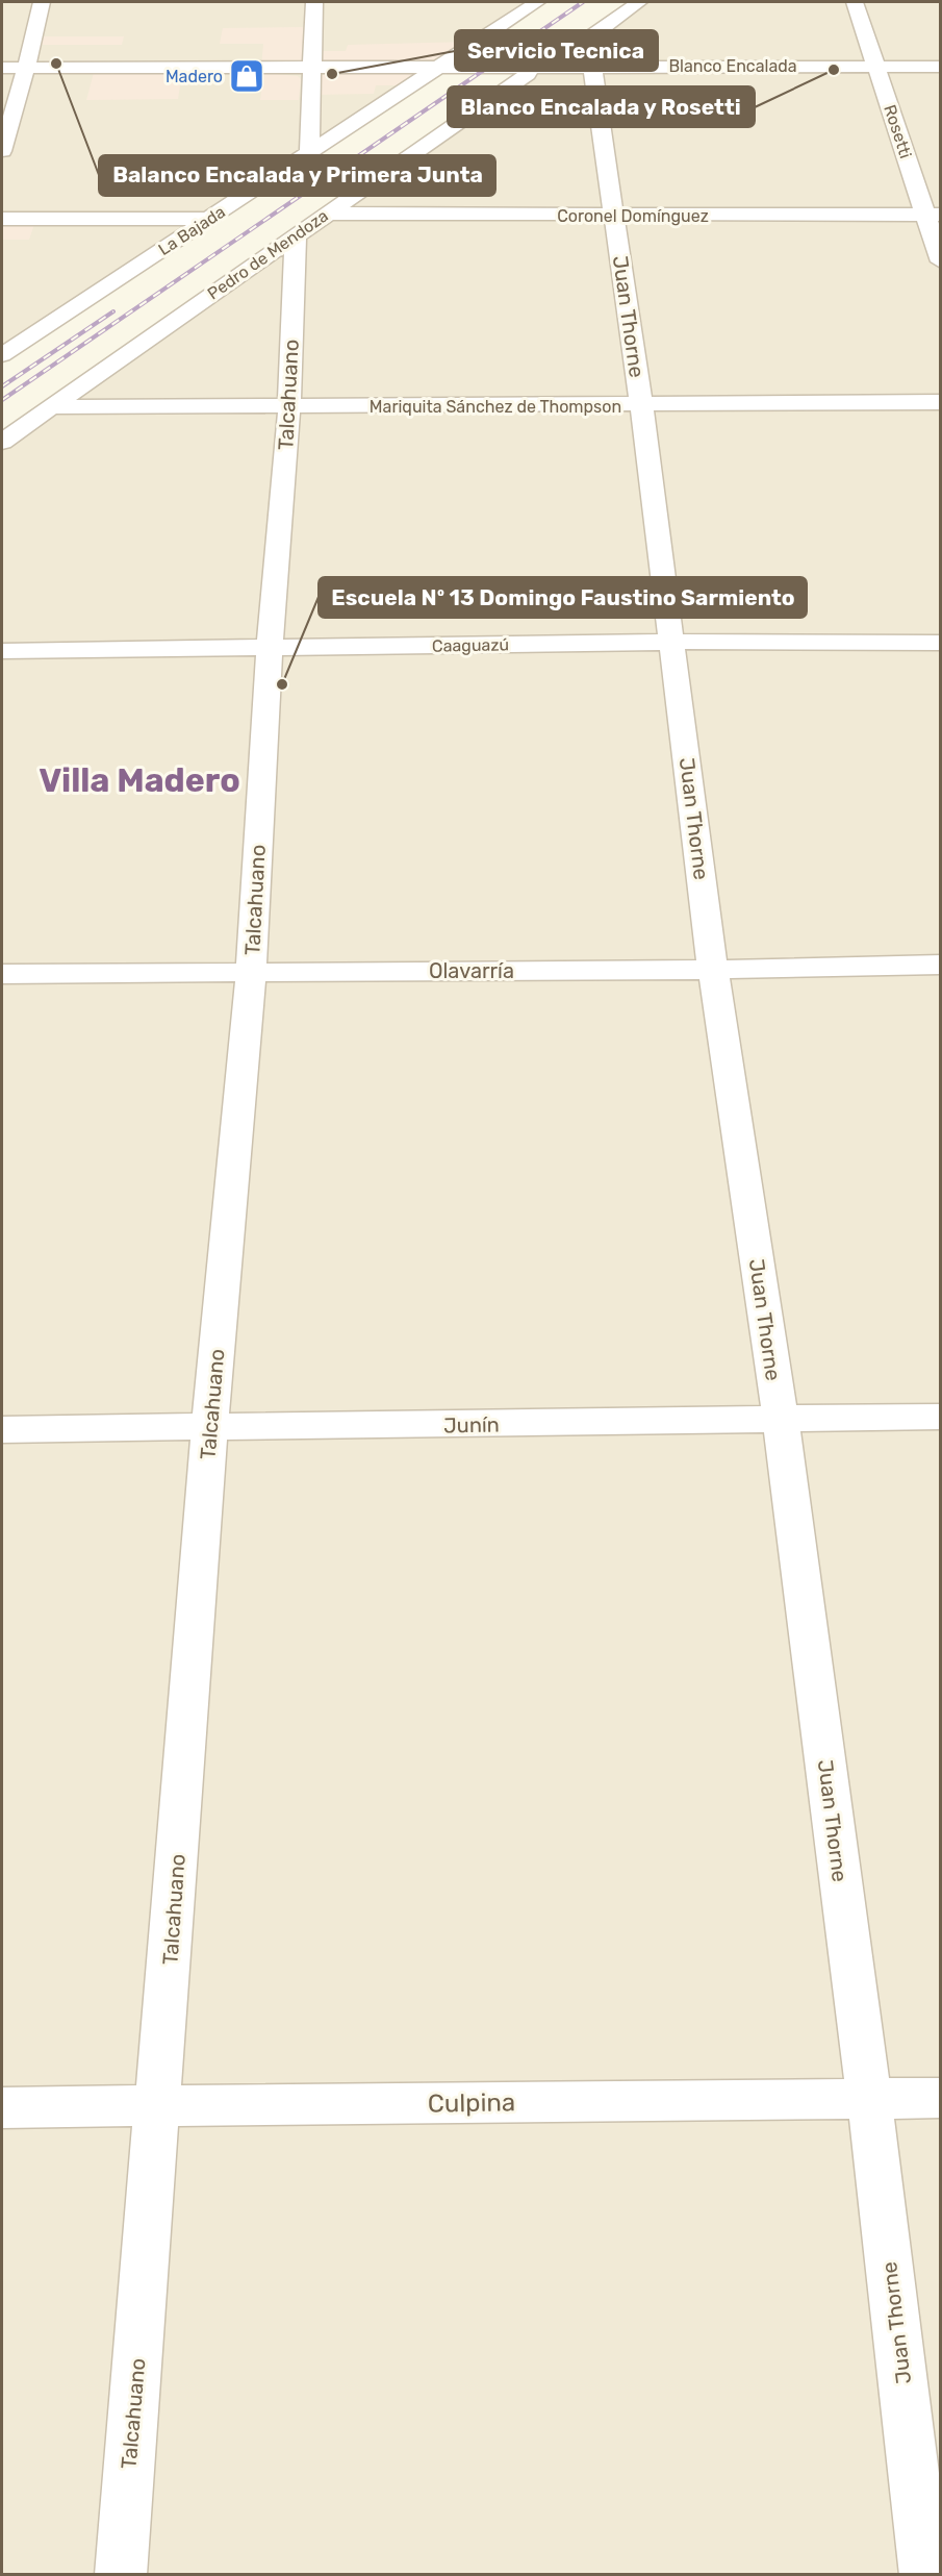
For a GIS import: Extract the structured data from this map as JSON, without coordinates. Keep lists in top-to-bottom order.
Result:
{
  "streets": {
    "street": [
      "Blanco Encalada",
      "Rosetti",
      "Coronel Domínguez",
      "La Bajada",
      "Pedro de Mendoza",
      "Juan Thorne",
      "Talcahuano",
      "Mariquita Sánchez de Thompson",
      "Caaguazú",
      "Olavarría",
      "Junín",
      "Culpina"
    ]
  },
  "crossings": [
    ["Blanco Encalada", "Rosetti"],
    ["Blanco Encalada", "La Bajada"],
    ["Blanco Encalada", "Pedro de Mendoza"],
    ["Blanco Encalada", "Juan Thorne"],
    ["Rosetti", "Coronel Domínguez"],
    ["Coronel Domínguez", "Pedro de Mendoza"],
    ["Coronel Domínguez", "Juan Thorne"],
    ["Pedro de Mendoza", "Talcahuano"],
    ["Pedro de Mendoza", "Mariquita Sánchez de Thompson"],
    ["Juan Thorne", "Mariquita Sánchez de Thompson"],
    ["Juan Thorne", "Caaguazú"],
    ["Juan Thorne", "Olavarría"],
    ["Juan Thorne", "Junín"],
    ["Juan Thorne", "Culpina"],
    ["Talcahuano", "Mariquita Sánchez de Thompson"],
    ["Talcahuano", "Caaguazú"],
    ["Talcahuano", "Olavarría"],
    ["Talcahuano", "Junín"],
    ["Talcahuano", "Culpina"]
  ],
  "districts": ["Villa Madero"],
  "places": {
    "other": [
      "Balanco Encalada y Primera Junta",
      "Blanco Encalada y Rosetti",
      "Servicio Tecnica",
      "Escuela Nº 13 Domingo Faustino Sarmiento"
    ],
    "shop": ["Madero"]
  }
}
